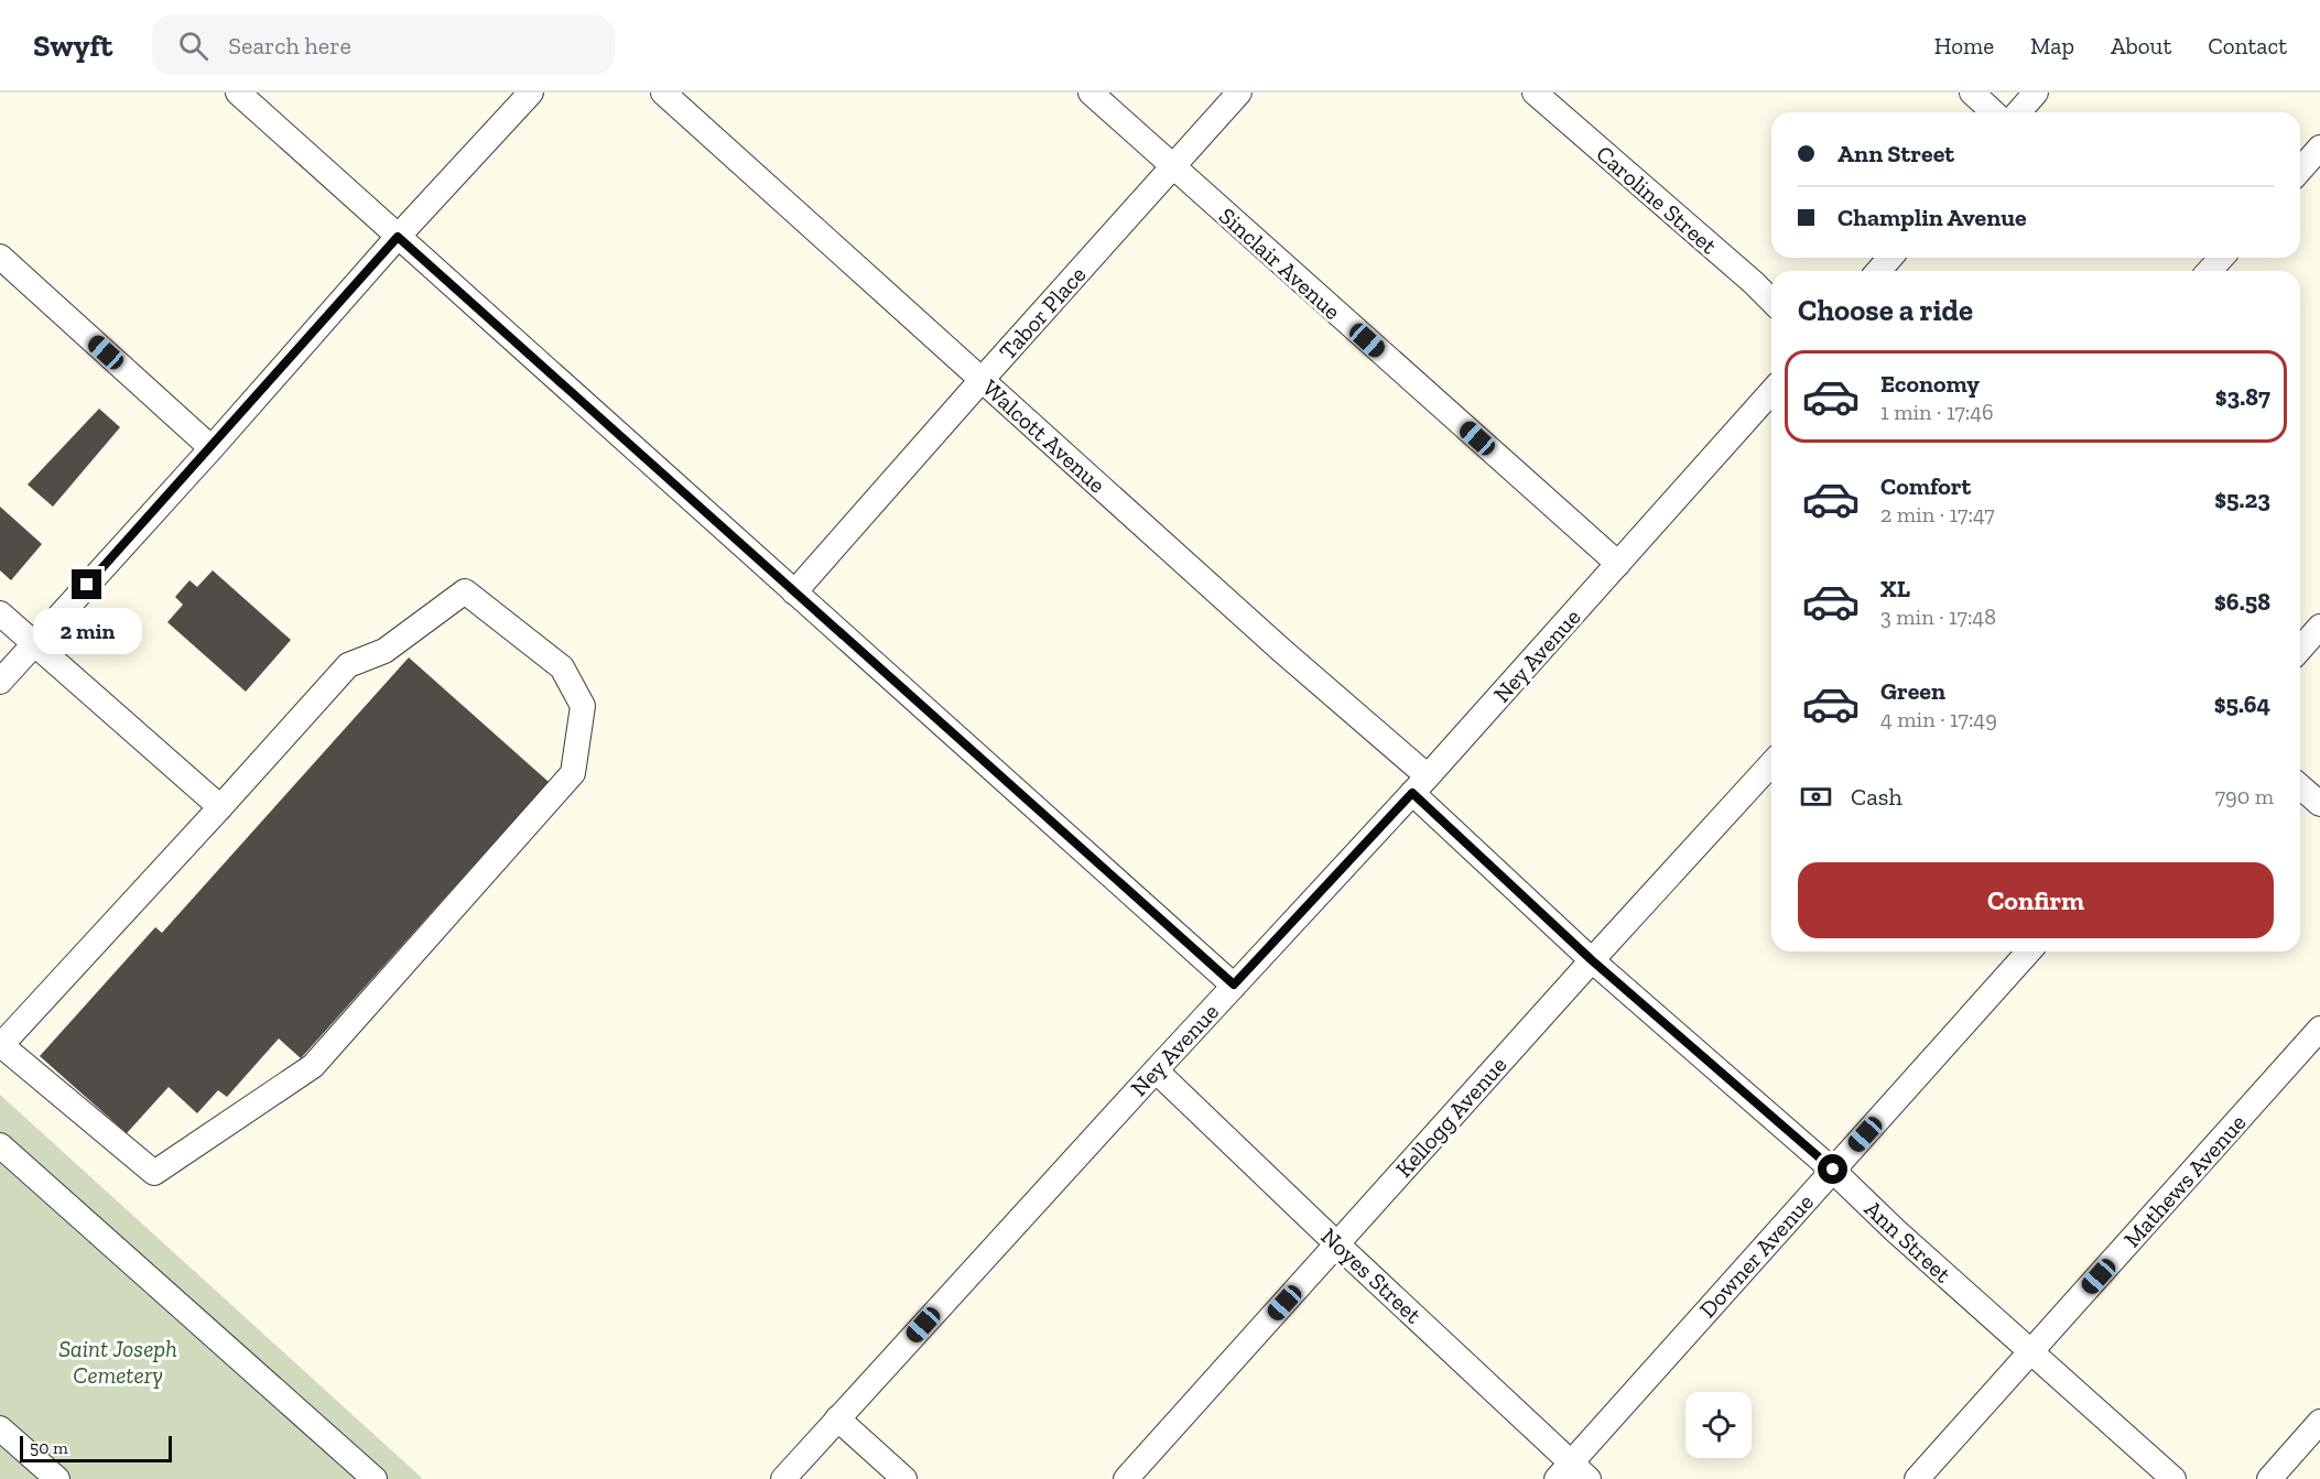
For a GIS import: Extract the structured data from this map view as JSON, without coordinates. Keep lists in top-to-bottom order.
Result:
{
  "streets": {
    "street": [
      "Caroline Street",
      "Sinclair Avenue",
      "Tabor Place",
      "Walcott Avenue",
      "Ney Avenue",
      "Kellogg Avenue",
      "Mathews Avenue",
      "Ann Street",
      "Downer Avenue",
      "Noyes Street"
    ]
  },
  "crossings": [
    ["Sinclair Avenue", "Tabor Place"],
    ["Sinclair Avenue", "Ney Avenue"],
    ["Tabor Place", "Walcott Avenue"],
    ["Walcott Avenue", "Ney Avenue"],
    ["Walcott Avenue", "Ann Street"],
    ["Ney Avenue", "Noyes Street"],
    ["Kellogg Avenue", "Ann Street"],
    ["Kellogg Avenue", "Noyes Street"],
    ["Mathews Avenue", "Ann Street"],
    ["Ann Street", "Downer Avenue"],
    ["Downer Avenue", "Noyes Street"]
  ],
  "parks": ["Saint Joseph Cemetery"],
  "scale_bar": "50 m",
  "page": {
    "header": "Swyft",
    "search": "Search here",
    "nav": [
      "Home",
      "Map",
      "About",
      "Contact"
    ],
    "banner": ["Ann Street", "Champlin Avenue"],
    "heading": "Choose a ride",
    "list": [
      {
        "name": "Economy",
        "note": "1 min · 17:46",
        "value": "$3.87"
      },
      {
        "name": "Comfort",
        "note": "2 min · 17:47",
        "value": "$5.23"
      },
      {
        "name": "XL",
        "note": "3 min · 17:48",
        "value": "$6.58"
      },
      {
        "name": "Green",
        "note": "4 min · 17:49",
        "value": "$5.64"
      }
    ],
    "bubble": "2 min",
    "pay": ["Cash", "790 m"],
    "buttons": "Confirm",
    "scale": "50 m"
  }
}
